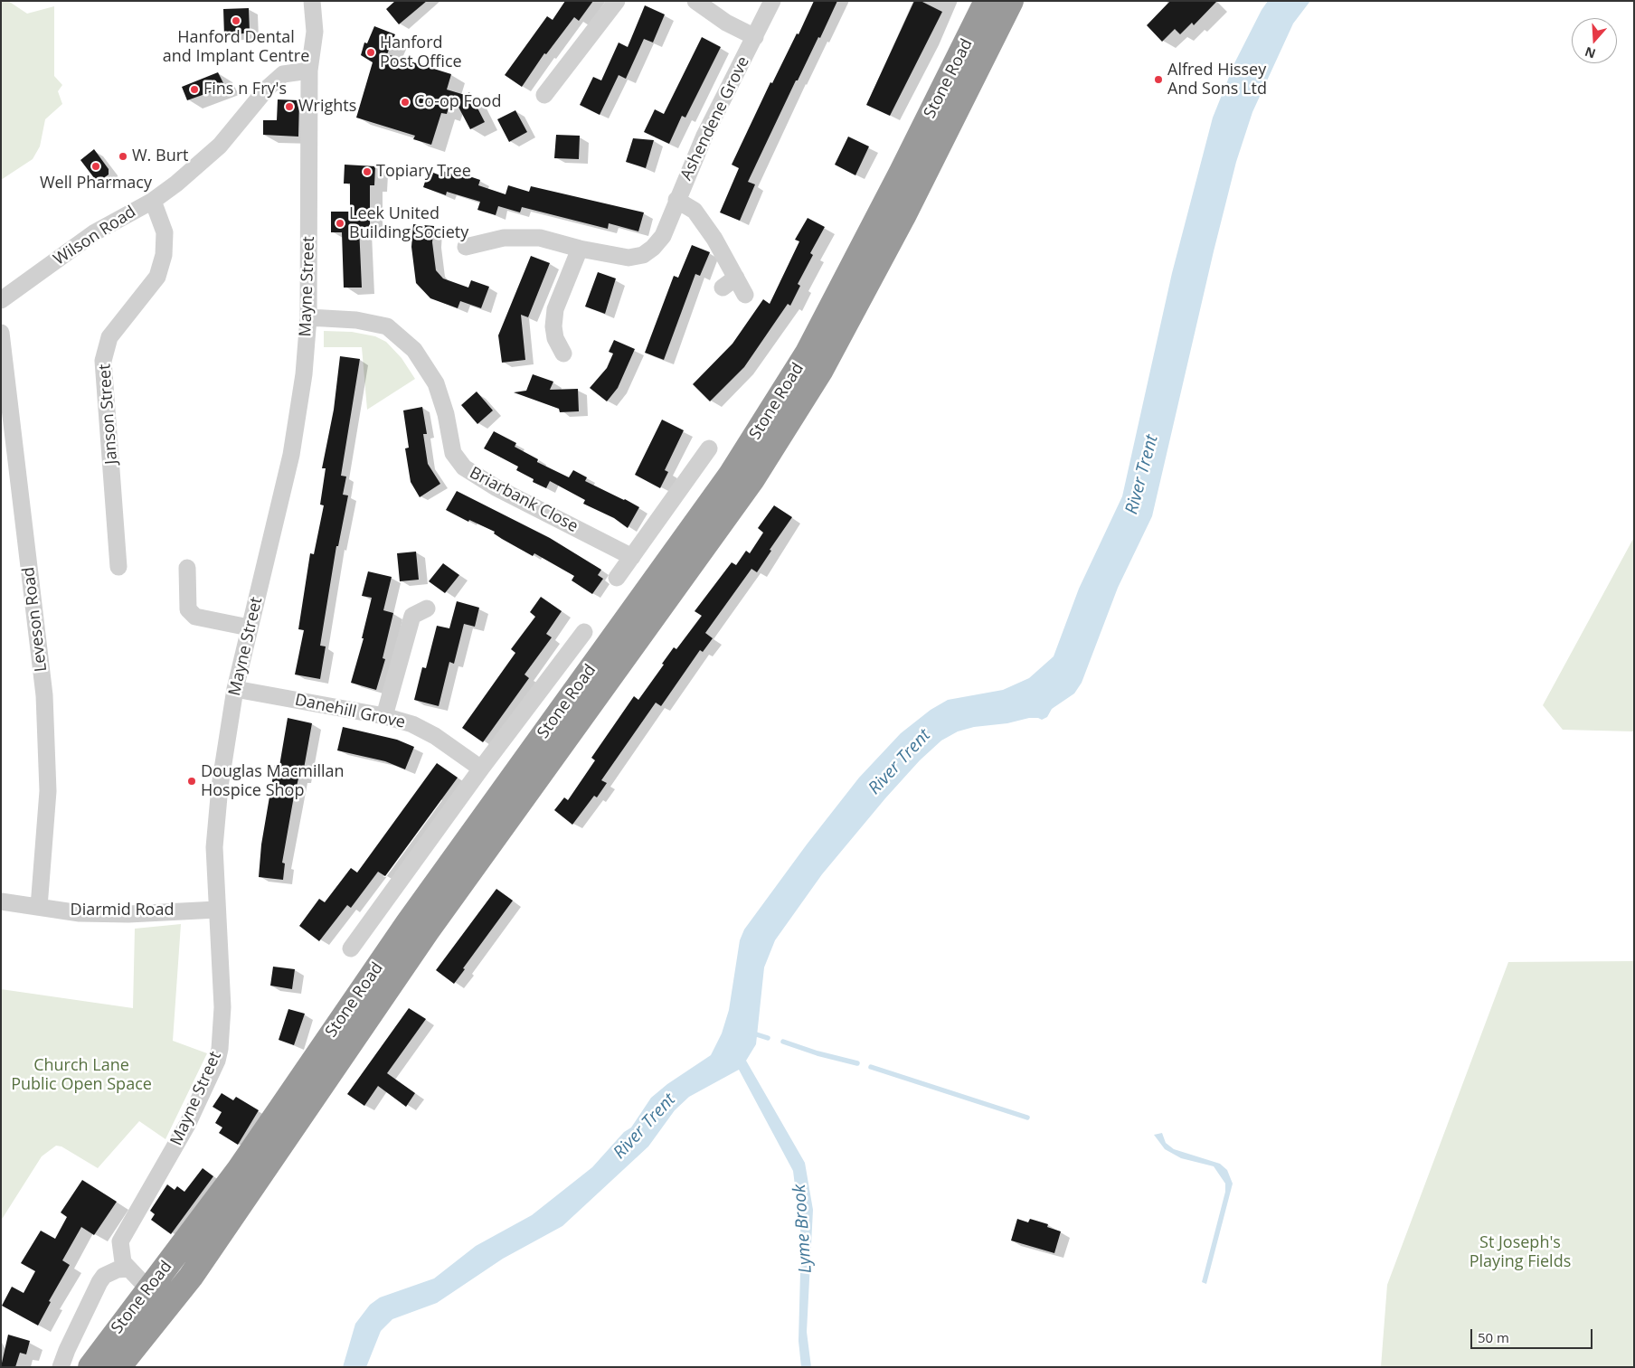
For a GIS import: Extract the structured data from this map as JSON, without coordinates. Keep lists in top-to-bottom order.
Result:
{
  "streets": {
    "highway": ["Stone Road"],
    "street": [
      "Ashendene Grove",
      "Wilson Road",
      "Mayne Street",
      "Janson Street",
      "Briarbank Close",
      "Leveson Road",
      "Danehill Grove",
      "Diarmid Road"
    ]
  },
  "crossings": [
    ["Stone Road", "Mayne Street"],
    ["Wilson Road", "Mayne Street"],
    ["Wilson Road", "Janson Street"],
    ["Mayne Street", "Briarbank Close"],
    ["Mayne Street", "Danehill Grove"],
    ["Mayne Street", "Diarmid Road"],
    ["Leveson Road", "Diarmid Road"]
  ],
  "water": ["River Trent", "Lyme Brook"],
  "parks": ["Church Lane Public Open Space", "St Joseph's Playing Fields"],
  "places": [
    "Hanford Dental and Implant Centre",
    "Hanford Post Office",
    "Alfred Hissey And Sons Ltd",
    "Fins n Fry's",
    "Co-op Food",
    "Wrights",
    "W. Burt",
    "Well Pharmacy",
    "Topiary Tree",
    "Leek United Building Society",
    "Douglas Macmillan Hospice Shop"
  ],
  "scale_bar": "50 m",
  "north": "bottom"
}
